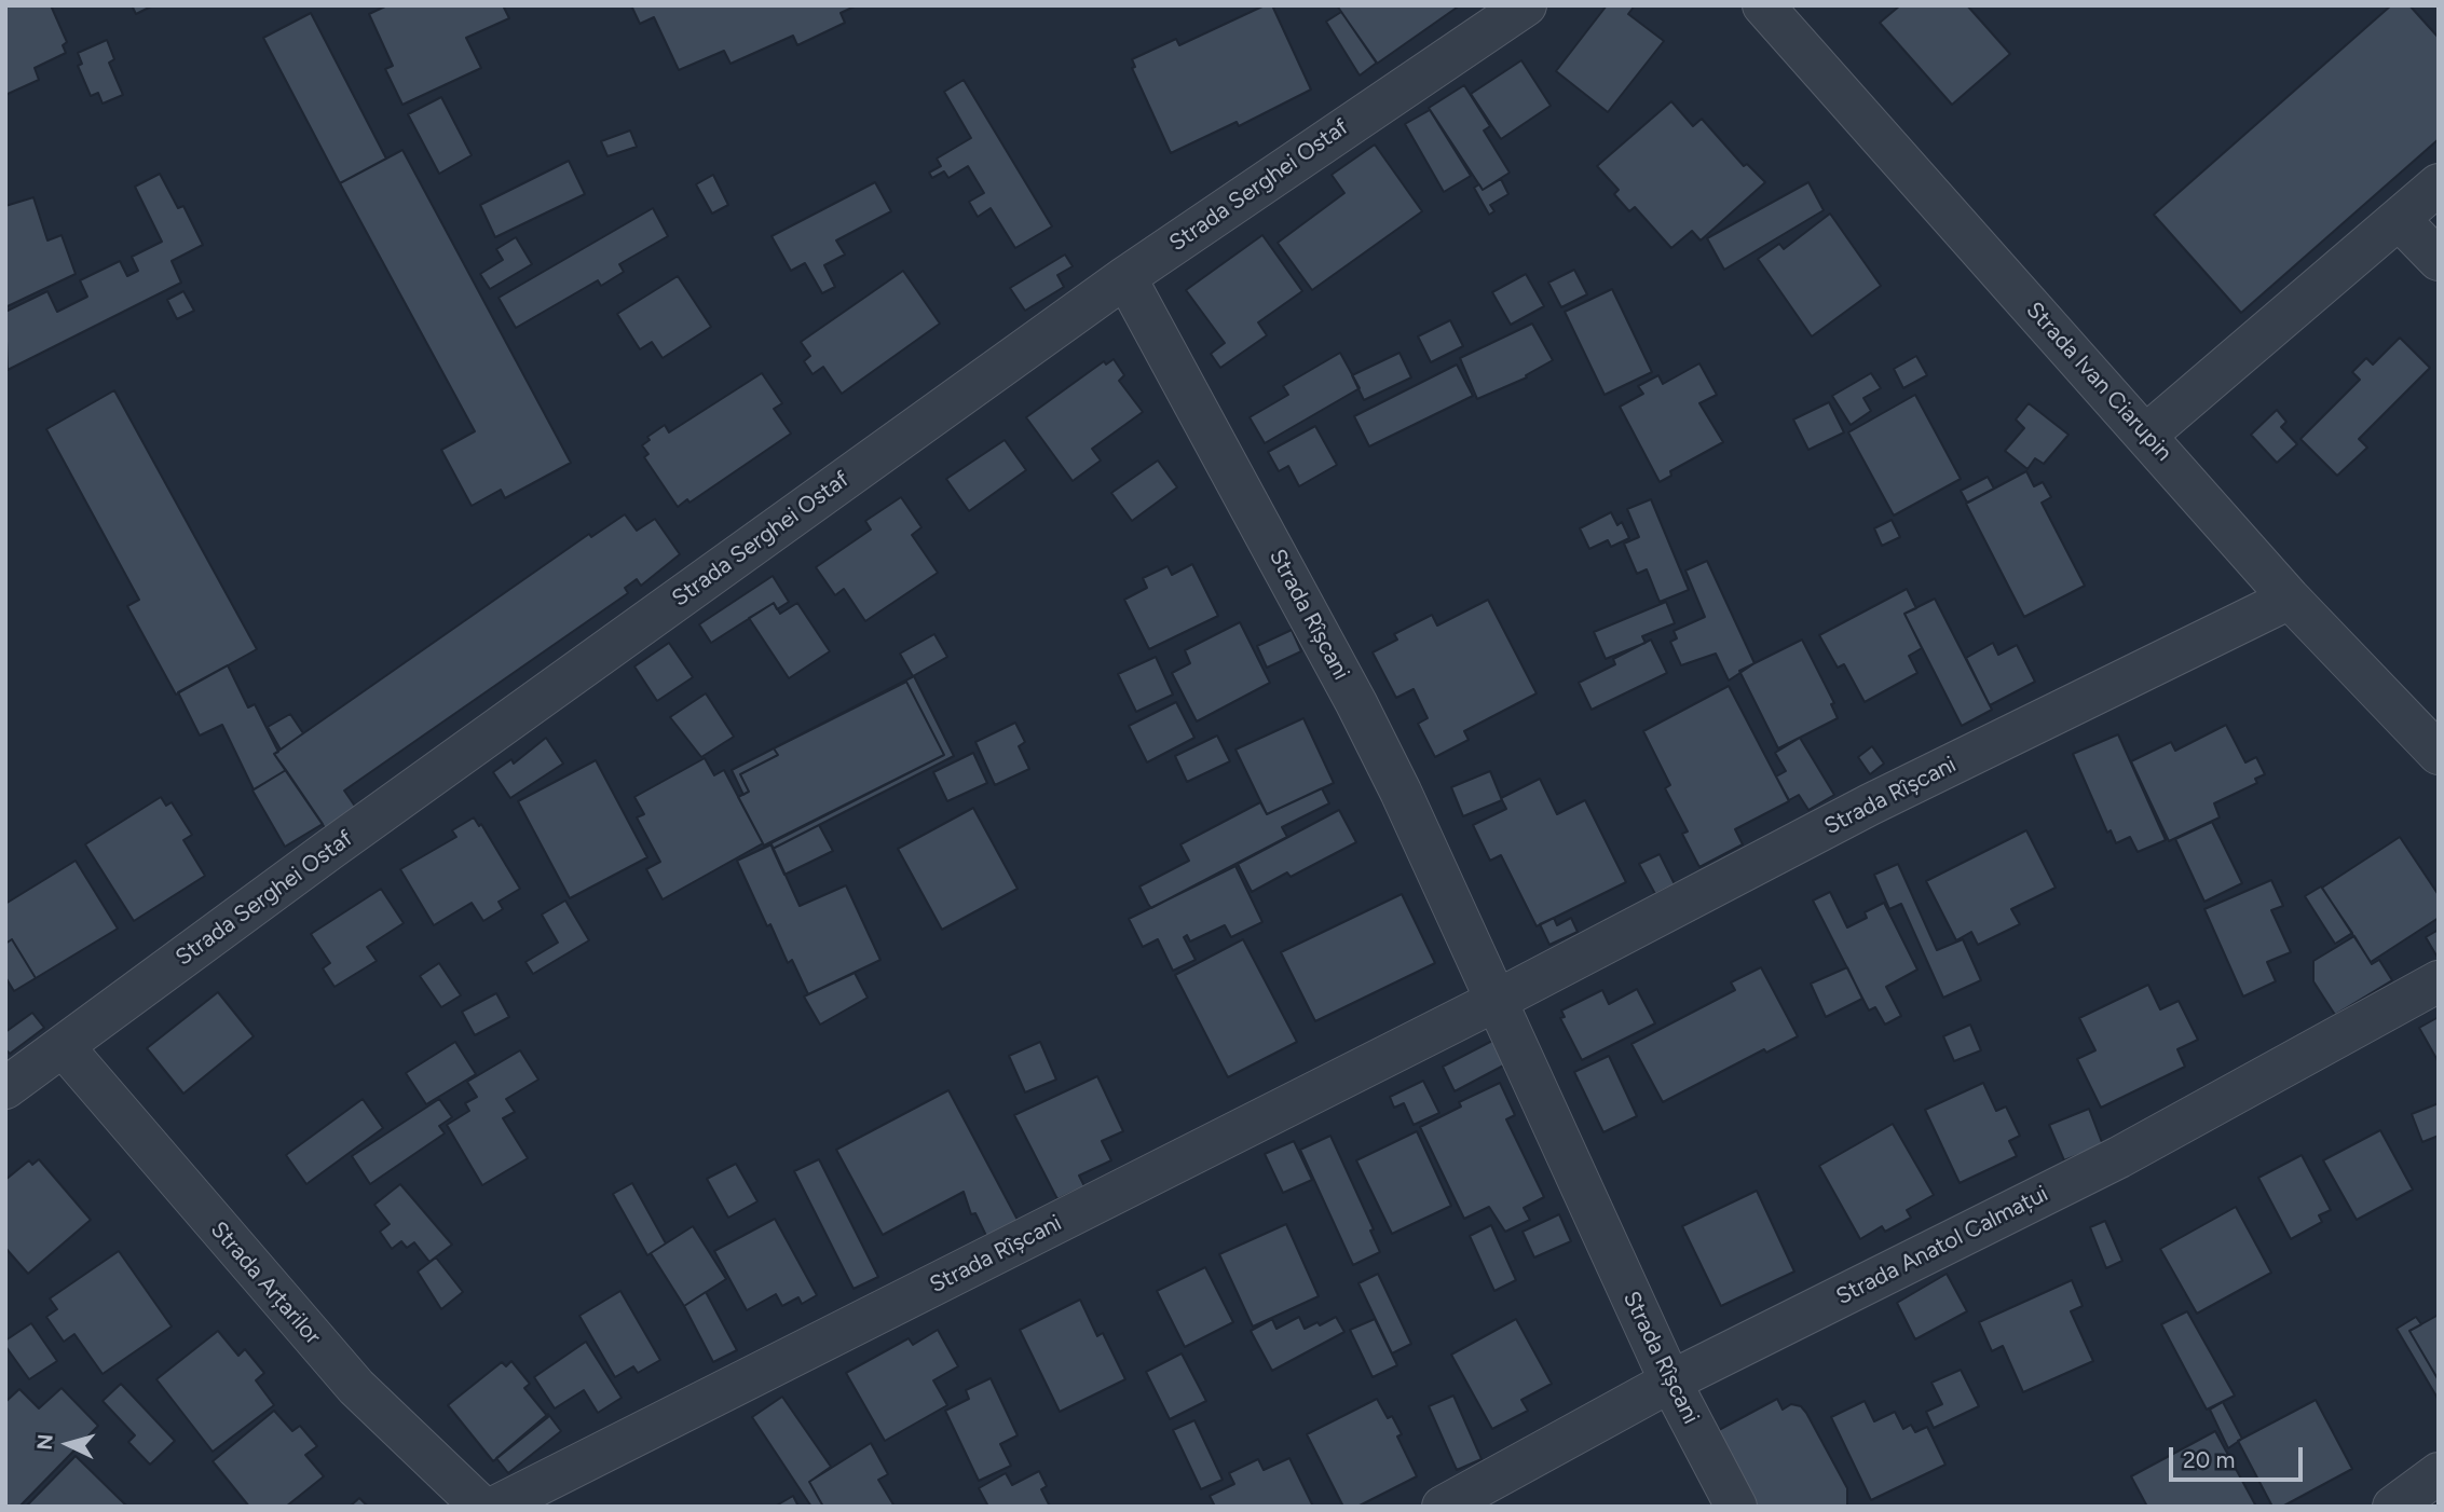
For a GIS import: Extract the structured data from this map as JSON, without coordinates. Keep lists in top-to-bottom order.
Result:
{
  "streets": {
    "street": [
      "Strada Serghei Ostaf",
      "Strada Ivan Ciarupin",
      "Strada Rîșcani",
      "Strada Anatol Calmațui",
      "Strada Arțarilor"
    ]
  },
  "crossings": [
    ["Strada Serghei Ostaf", "Strada Rîșcani"],
    ["Strada Serghei Ostaf", "Strada Arțarilor"],
    ["Strada Ivan Ciarupin", "Strada Rîșcani"],
    ["Strada Rîșcani", "Strada Anatol Calmațui"]
  ],
  "scale_bar": "20 m",
  "north": "left"
}
